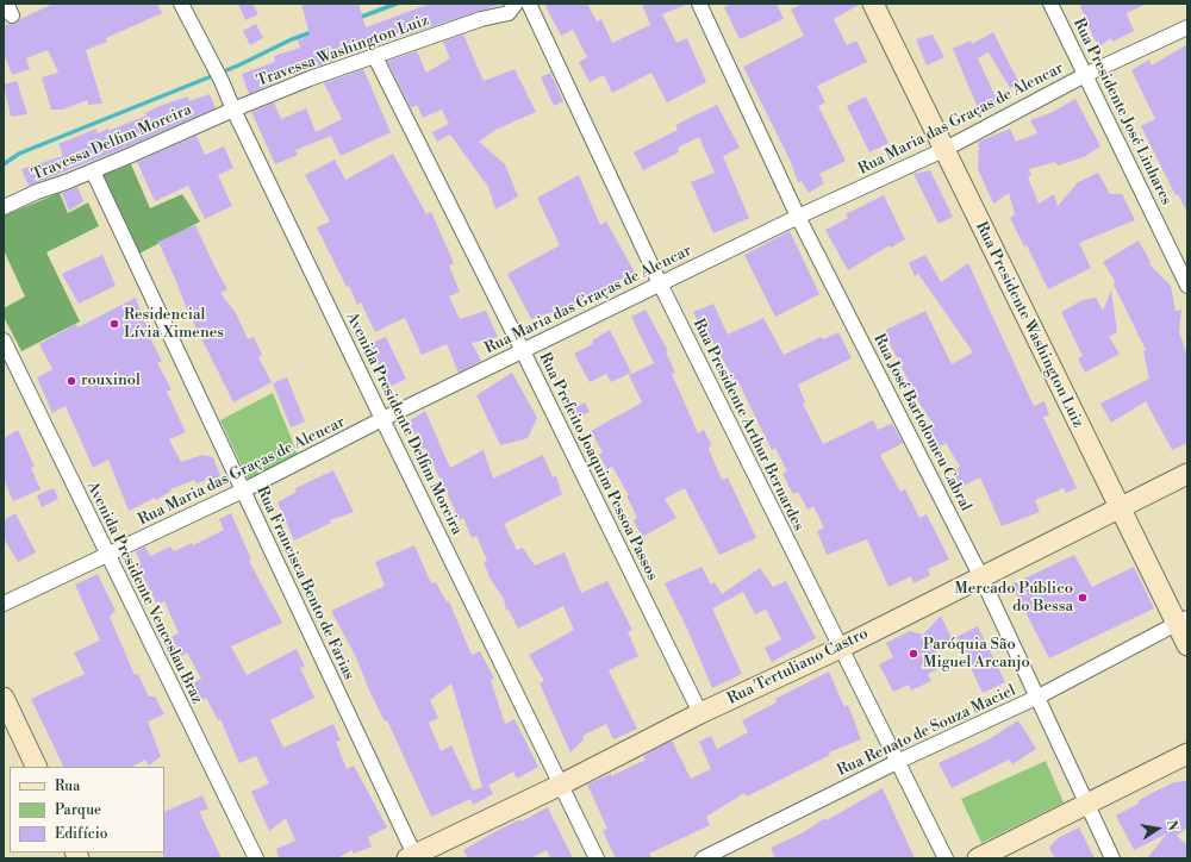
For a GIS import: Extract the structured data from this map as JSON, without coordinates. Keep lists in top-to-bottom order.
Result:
{
  "streets": {
    "street": [
      "Travessa Washington Luiz",
      "Rua Presidente José Linhares",
      "Rua Maria das Graças de Alencar",
      "Travessa Delfim Moreira",
      "Rua Presidente Washington Luiz",
      "Rua José Bartolomeu Cabral",
      "Avenida Presidente Delfim Moreira",
      "Rua Presidente Arthur Bernardes",
      "Rua Prefeito Joaquim Pessoa Passos",
      "Rua Francisca Bento de Farias",
      "Avenida Presidente Venceslau Braz",
      "Rua Tertuliano Castro",
      "Rua Renato de Souza Maciel"
    ]
  },
  "crossings": [
    ["Travessa Washington Luiz", "Travessa Delfim Moreira"],
    ["Travessa Washington Luiz", "Avenida Presidente Delfim Moreira"],
    ["Travessa Washington Luiz", "Rua Prefeito Joaquim Pessoa Passos"],
    ["Rua Presidente José Linhares", "Rua Maria das Graças de Alencar"],
    ["Rua Maria das Graças de Alencar", "Rua Presidente Washington Luiz"],
    ["Rua Maria das Graças de Alencar", "Rua José Bartolomeu Cabral"],
    ["Rua Maria das Graças de Alencar", "Avenida Presidente Delfim Moreira"],
    ["Rua Maria das Graças de Alencar", "Rua Presidente Arthur Bernardes"],
    ["Rua Maria das Graças de Alencar", "Rua Prefeito Joaquim Pessoa Passos"],
    ["Rua Maria das Graças de Alencar", "Rua Francisca Bento de Farias"],
    ["Rua Maria das Graças de Alencar", "Avenida Presidente Venceslau Braz"],
    ["Travessa Delfim Moreira", "Avenida Presidente Delfim Moreira"],
    ["Travessa Delfim Moreira", "Rua Francisca Bento de Farias"],
    ["Rua Presidente Washington Luiz", "Rua Tertuliano Castro"],
    ["Rua Presidente Washington Luiz", "Rua Renato de Souza Maciel"],
    ["Rua José Bartolomeu Cabral", "Rua Tertuliano Castro"],
    ["Rua José Bartolomeu Cabral", "Rua Renato de Souza Maciel"],
    ["Avenida Presidente Delfim Moreira", "Rua Tertuliano Castro"],
    ["Rua Presidente Arthur Bernardes", "Rua Tertuliano Castro"],
    ["Rua Presidente Arthur Bernardes", "Rua Renato de Souza Maciel"],
    ["Rua Prefeito Joaquim Pessoa Passos", "Rua Tertuliano Castro"],
    ["Rua Francisca Bento de Farias", "Rua Tertuliano Castro"]
  ],
  "places": [
    "Residencial Lívia Ximenes",
    "rouxinol",
    "Mercado Público do Bessa",
    "Paróquia São Miguel Arcanjo"
  ],
  "legend": ["Rua", "Parque", "Edifício"],
  "north": "right"
}
